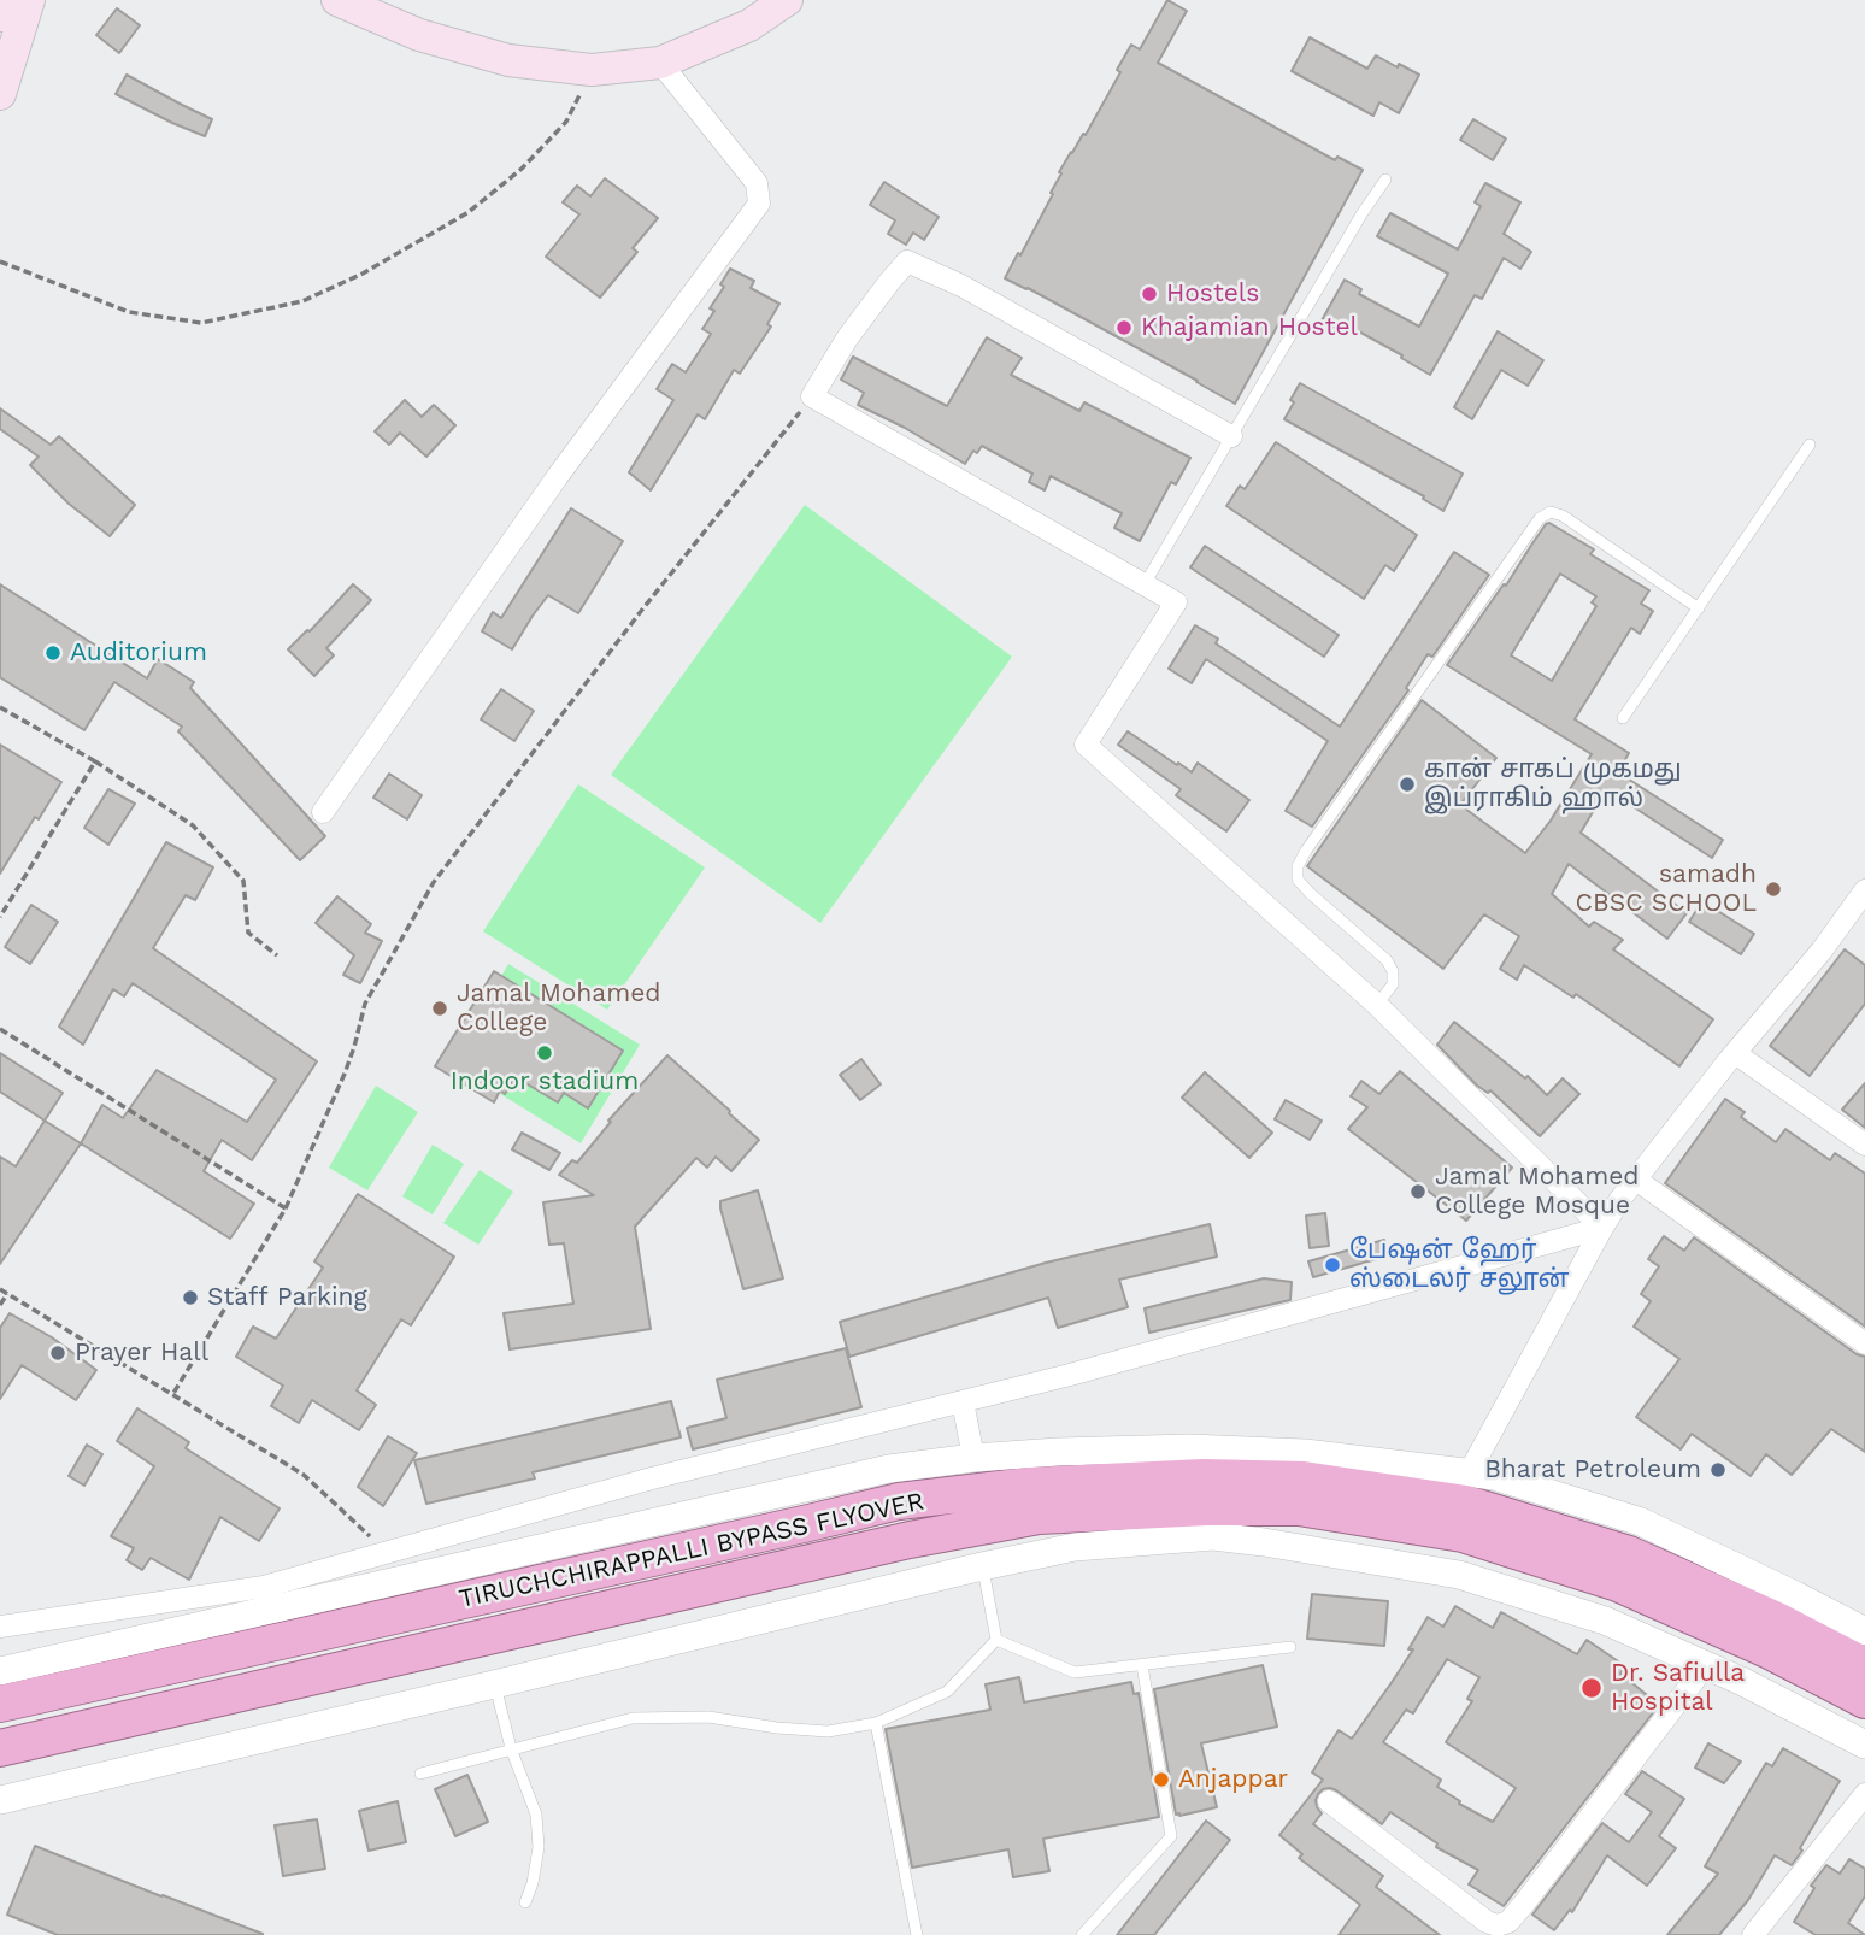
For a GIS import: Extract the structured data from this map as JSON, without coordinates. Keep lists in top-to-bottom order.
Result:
{
  "streets": {
    "highway": ["TIRUCHCHIRAPPALLI BYPASS FLYOVER"]
  },
  "places": [
    "Hostels",
    "Khajamian Hostel",
    "Auditorium",
    "கான் சாகப் முகமது இப்ராகிம் ஹால்",
    "samadh CBSC SCHOOL",
    "Jamal Mohamed College",
    "Indoor stadium",
    "Jamal Mohamed College Mosque",
    "பேஷன் ஹேர் ஸ்டைலர் சலூன்",
    "Staff Parking",
    "Prayer Hall",
    "Bharat Petroleum",
    "Dr. Safiulla Hospital",
    "Anjappar"
  ]
}
